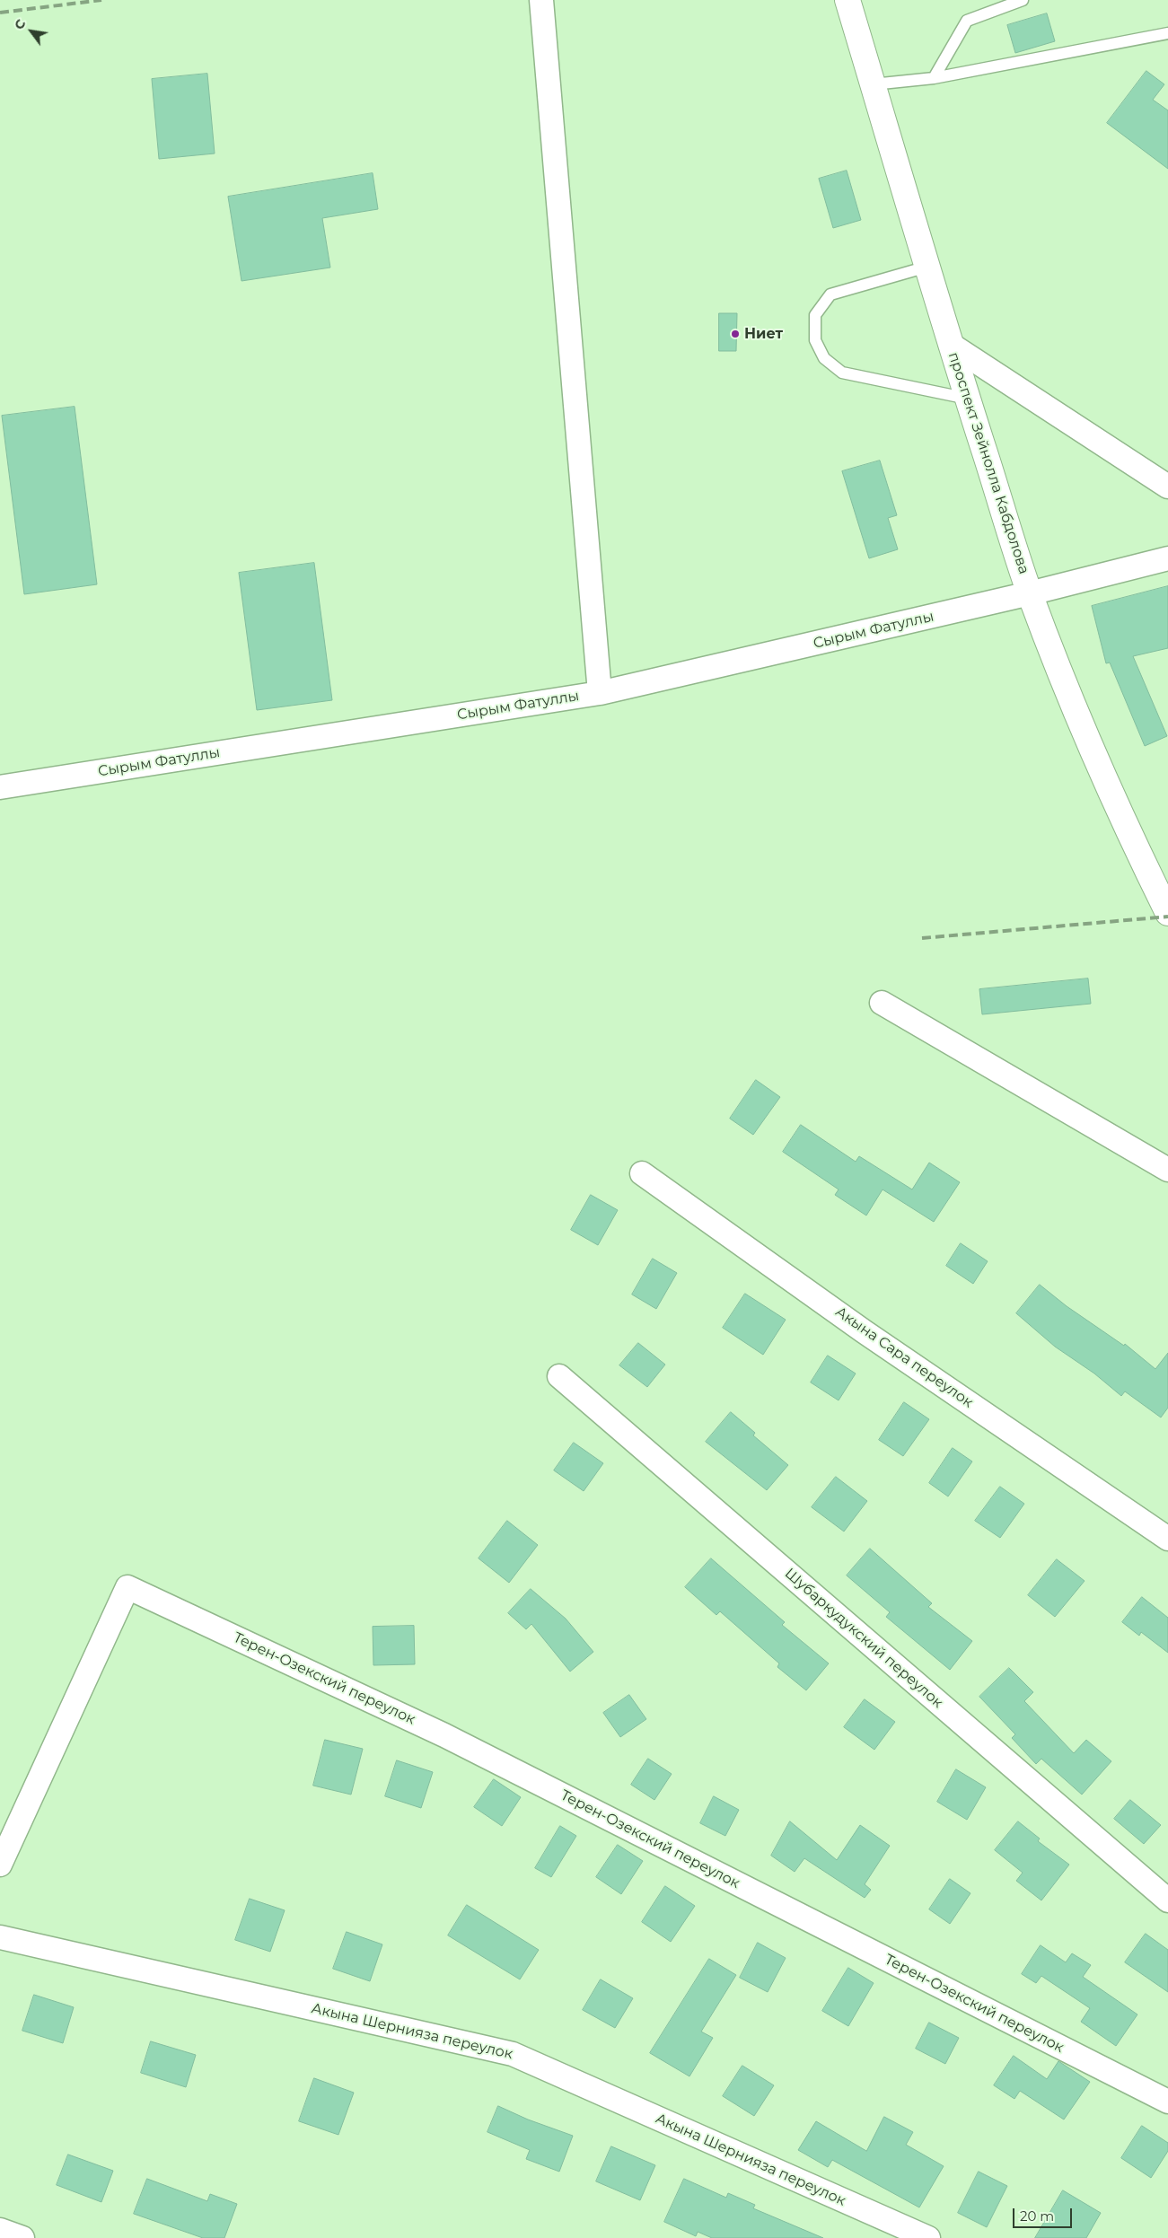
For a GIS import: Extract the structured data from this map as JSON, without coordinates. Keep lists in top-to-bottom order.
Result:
{
  "streets": {
    "main road": ["проспект Зейнолла Кабдолова"],
    "street": [
      "Сырым Фатуллы",
      "Акына Сара переулок",
      "Шубаркудукский переулок",
      "Терен-Озекский переулок",
      "Акына Шернияза переулок"
    ]
  },
  "crossings": [
    ["проспект Зейнолла Кабдолова", "Сырым Фатуллы"]
  ],
  "places": ["Ниет"],
  "scale_bar": "20 m",
  "north": "top left"
}
